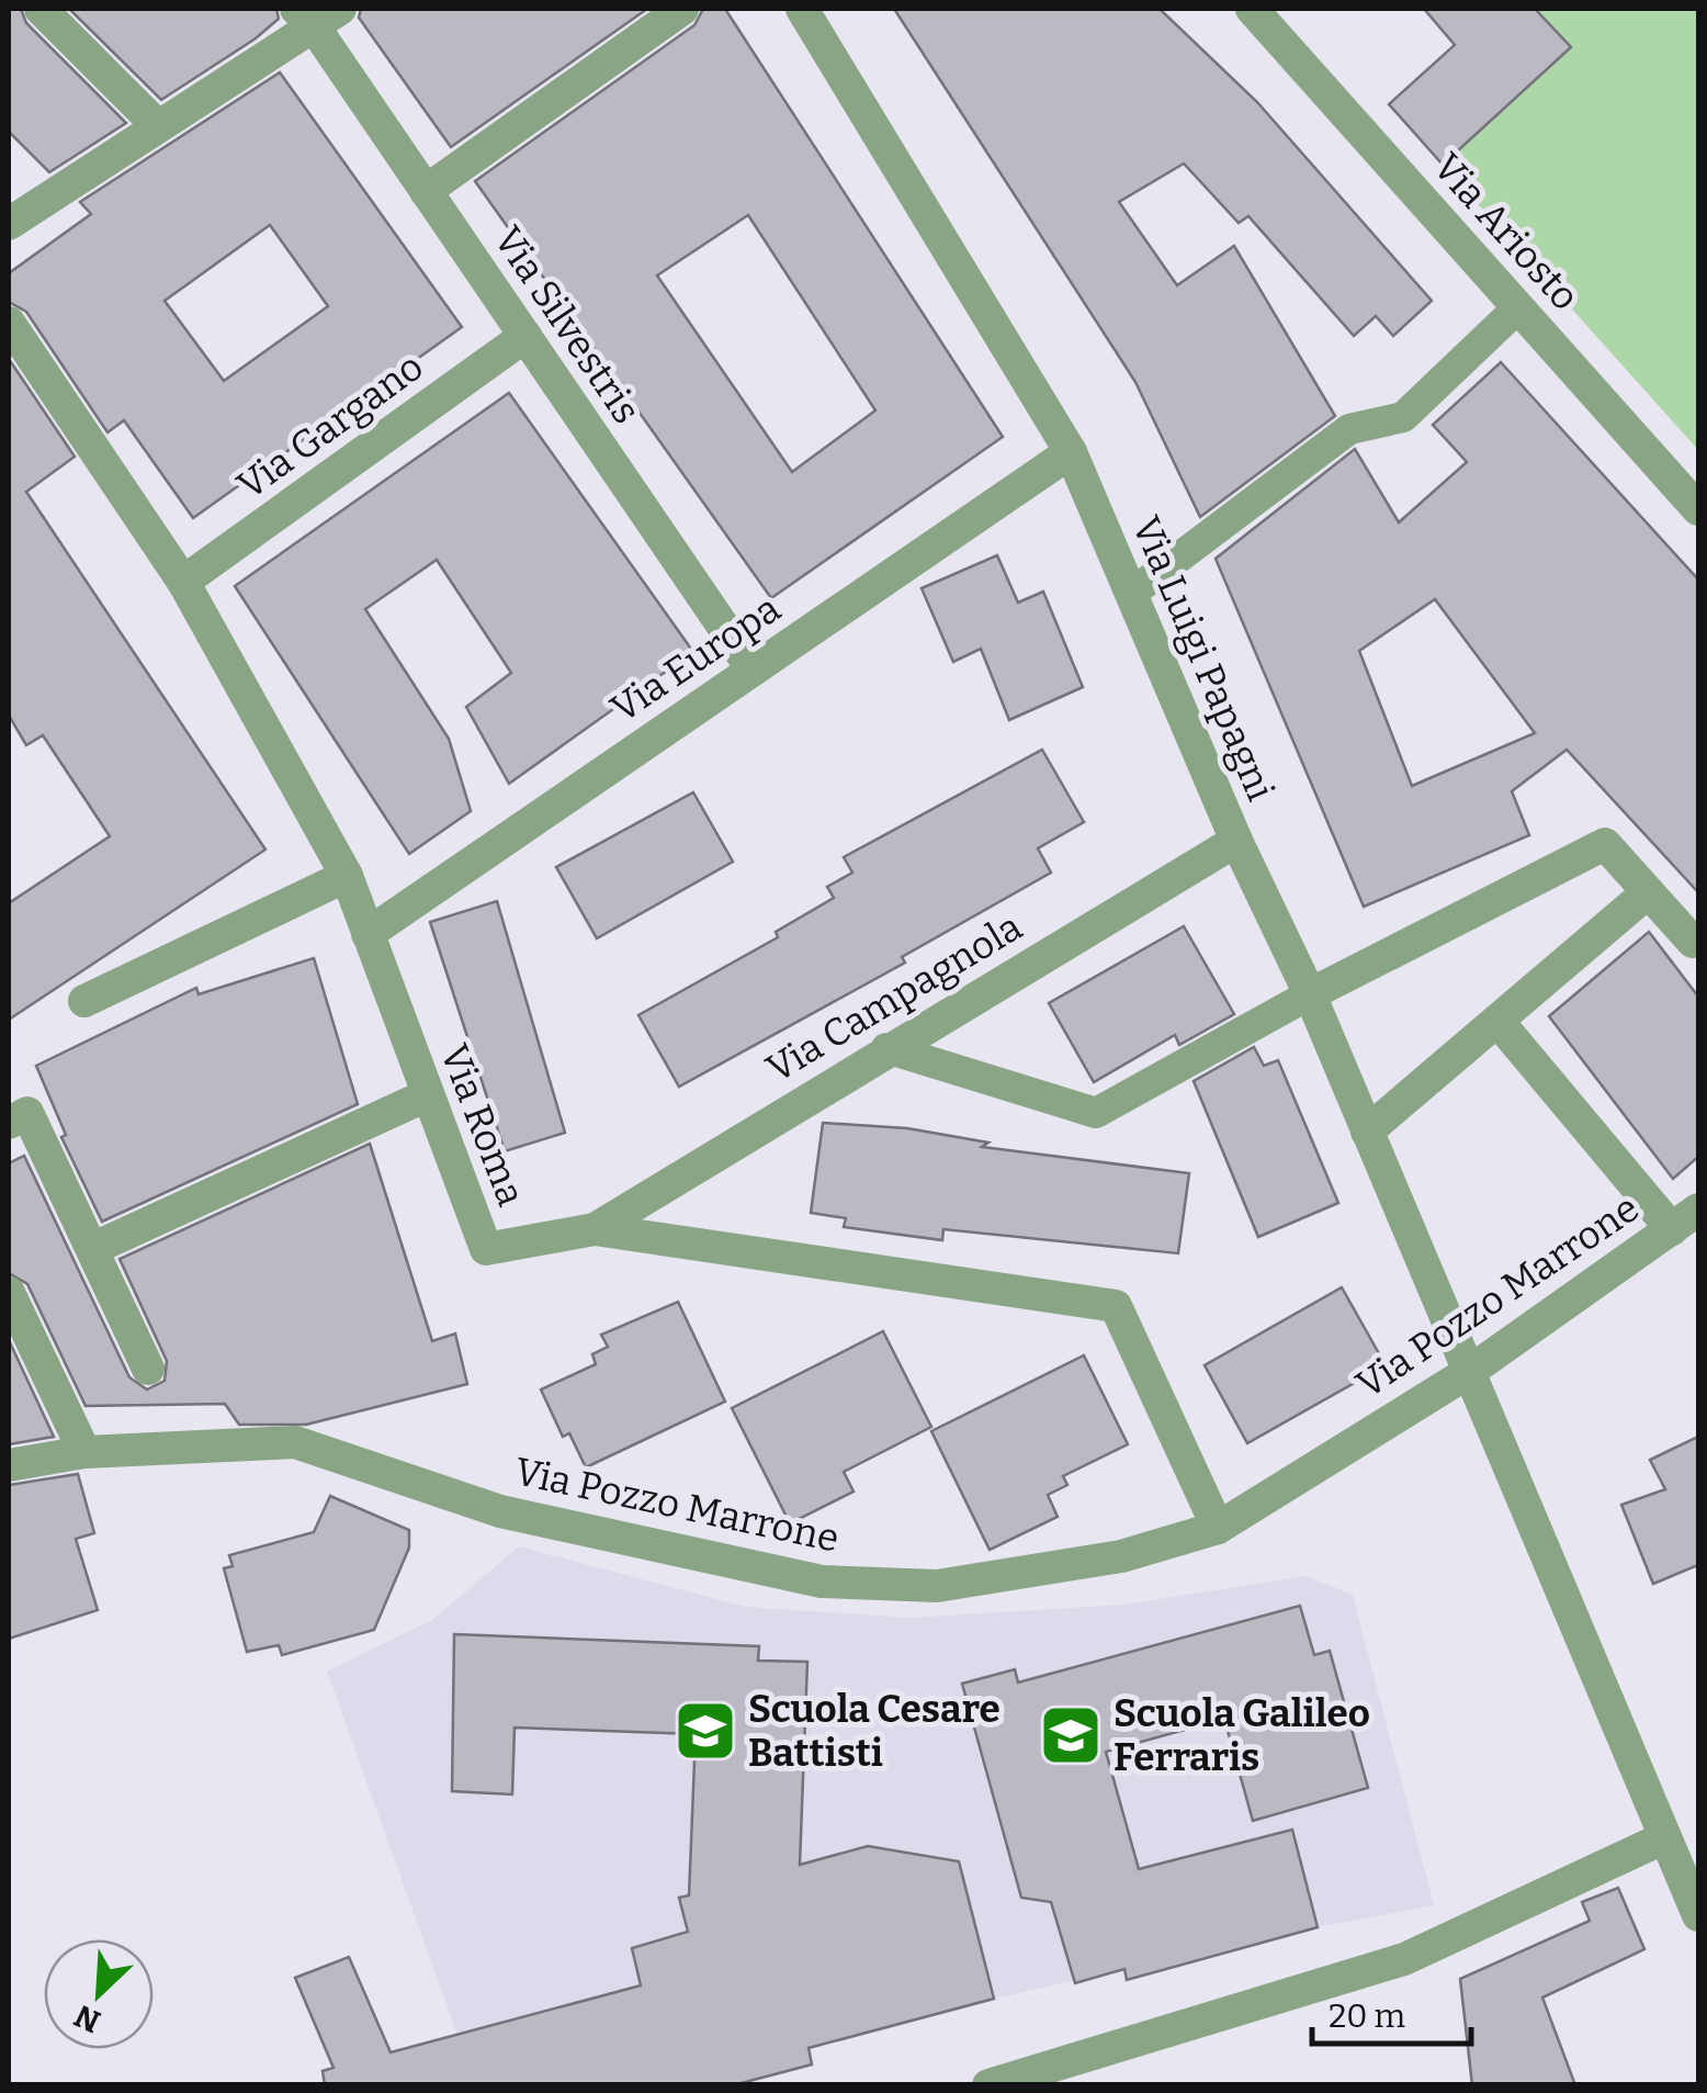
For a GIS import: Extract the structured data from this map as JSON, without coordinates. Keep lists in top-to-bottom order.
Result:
{
  "streets": {
    "street": [
      "Via Ariosto",
      "Via Silvestris",
      "Via Gargano",
      "Via Europa",
      "Via Luigi Papagni",
      "Via Campagnola",
      "Via Roma",
      "Via Pozzo Marrone"
    ]
  },
  "crossings": [
    ["Via Silvestris", "Via Gargano"],
    ["Via Silvestris", "Via Europa"],
    ["Via Gargano", "Via Roma"],
    ["Via Europa", "Via Luigi Papagni"],
    ["Via Europa", "Via Roma"],
    ["Via Luigi Papagni", "Via Campagnola"],
    ["Via Luigi Papagni", "Via Pozzo Marrone"],
    ["Via Campagnola", "Via Roma"],
    ["Via Roma", "Via Pozzo Marrone"]
  ],
  "places": {
    "school or university": ["Scuola Cesare Battisti", "Scuola Galileo Ferraris"]
  },
  "scale_bar": "20 m",
  "north": "bottom left"
}
